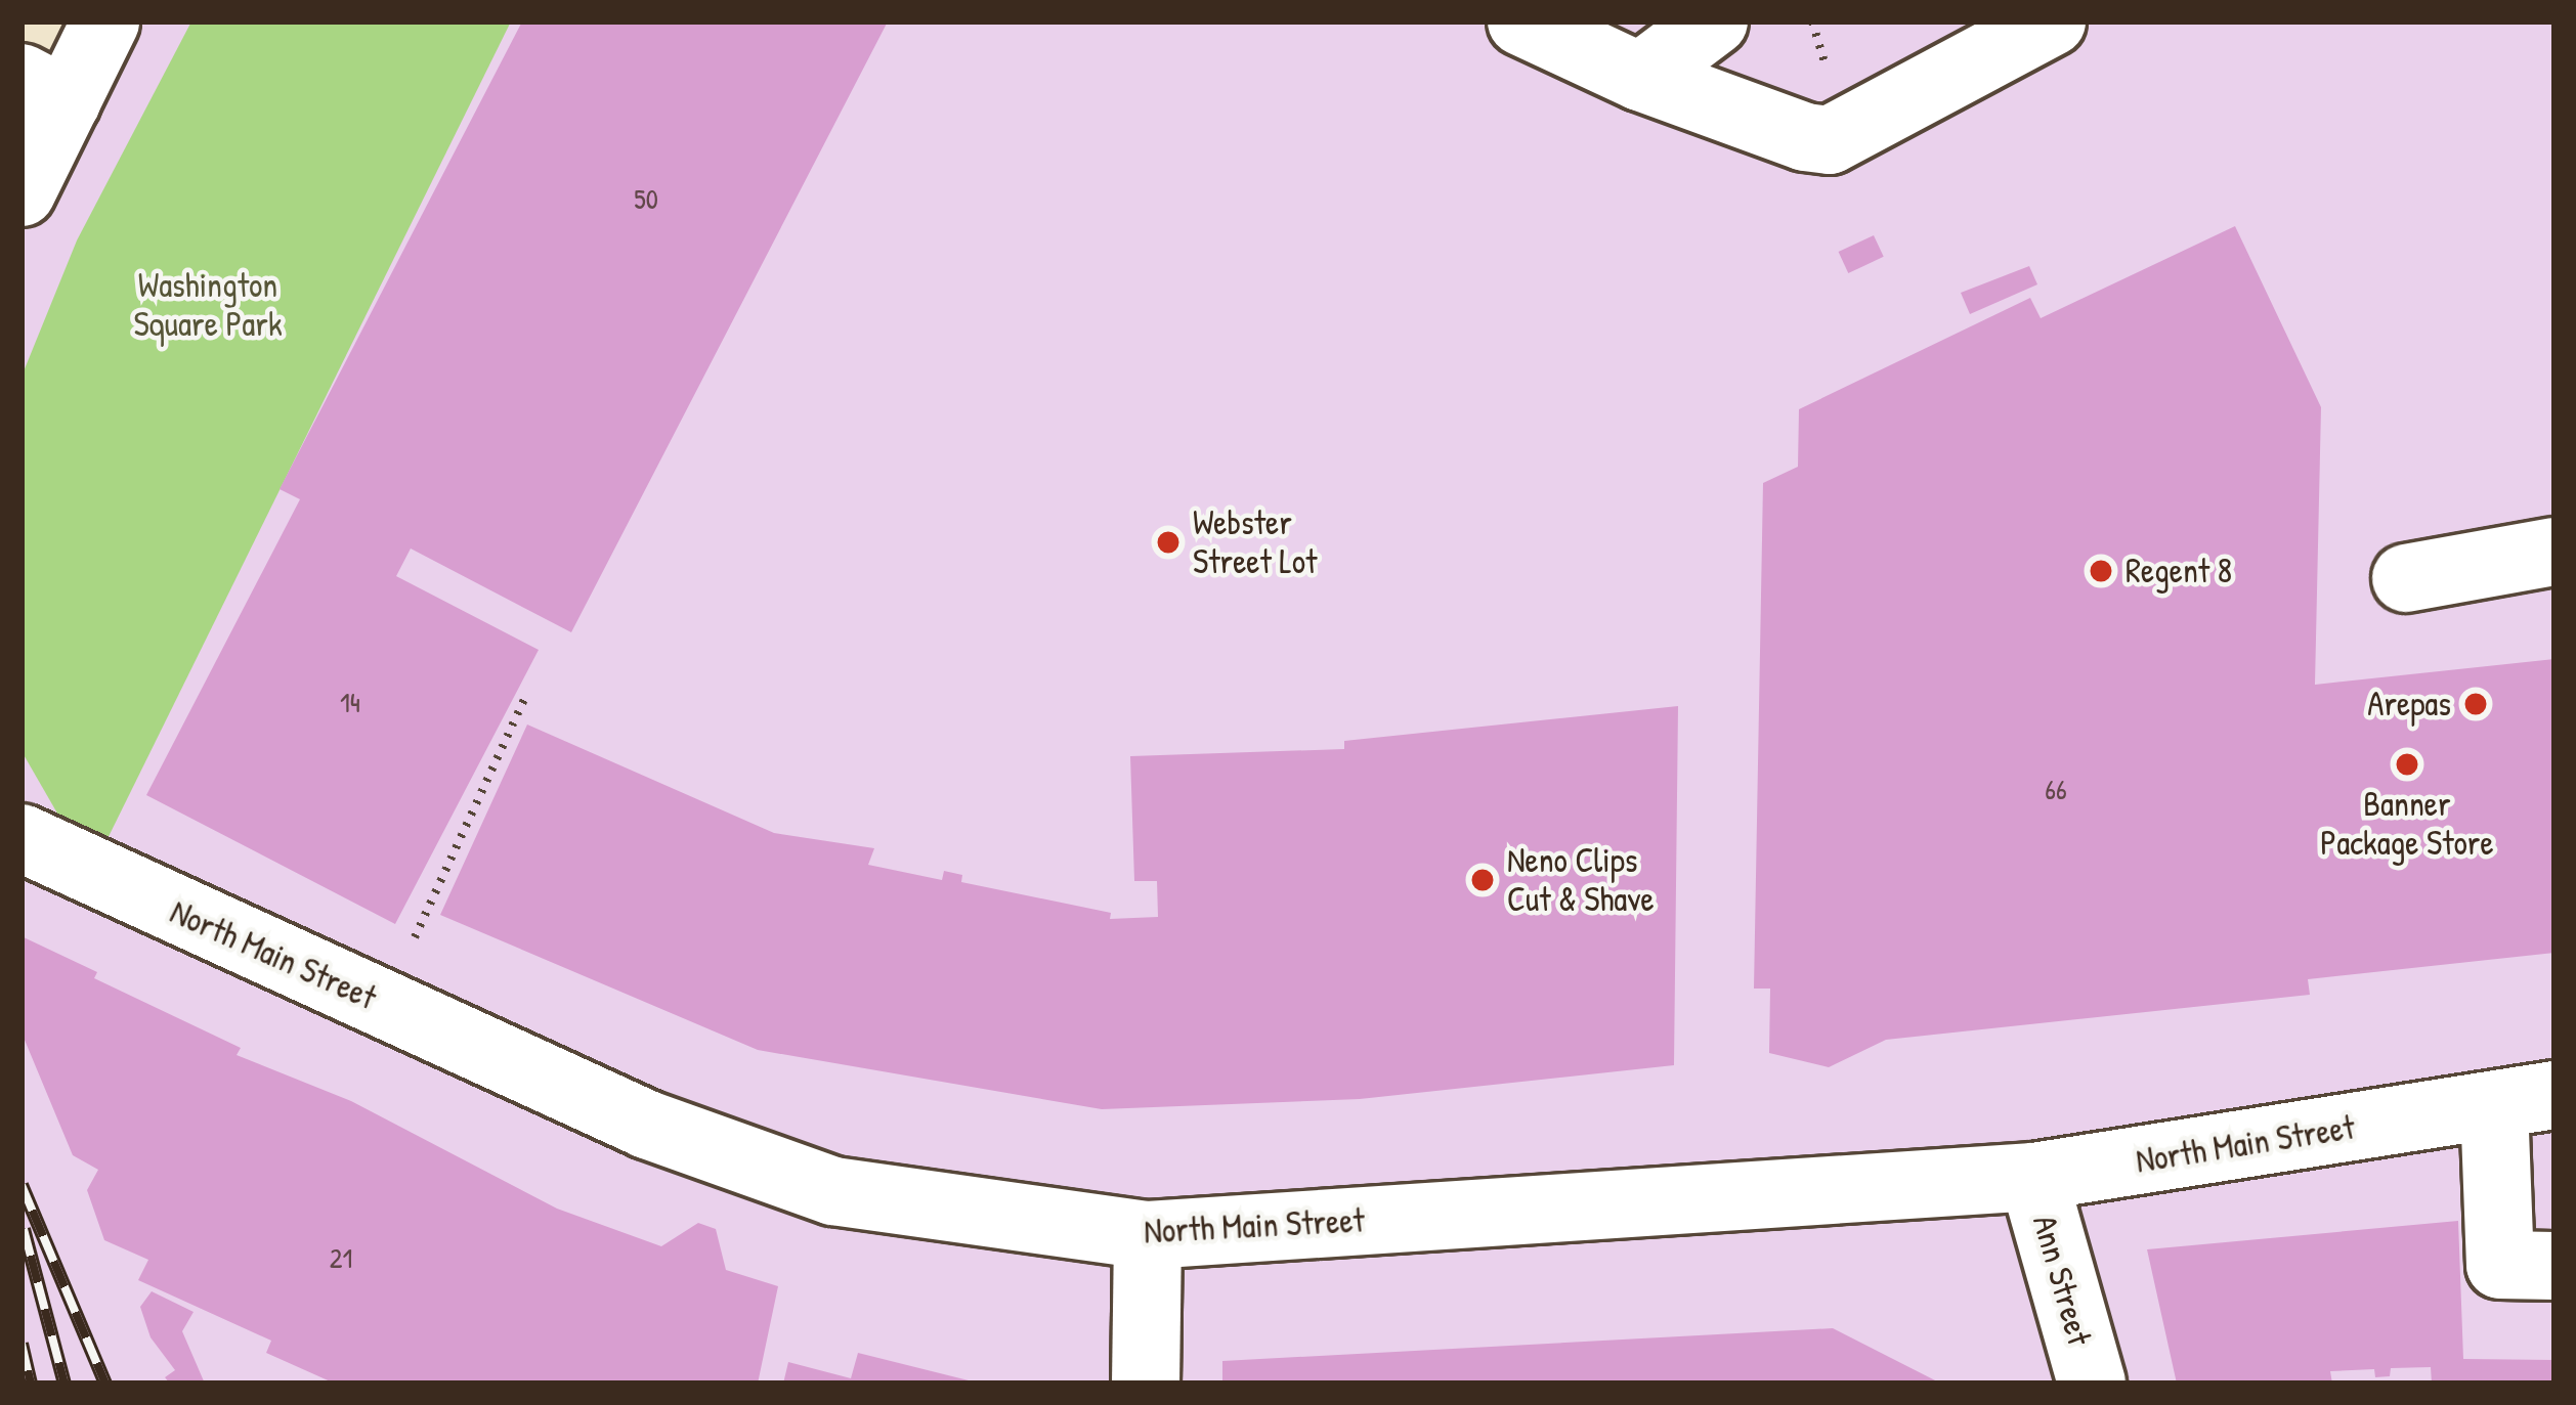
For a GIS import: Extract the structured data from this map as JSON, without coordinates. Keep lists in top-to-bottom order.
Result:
{
  "streets": {
    "main road": ["North Main Street", "Ann Street"]
  },
  "crossings": [
    ["North Main Street", "Ann Street"]
  ],
  "parks": ["Washington Square Park"],
  "places": [
    "Webster Street Lot",
    "Regent 8",
    "Arepas",
    "Banner Package Store",
    "Neno Clips Cut & Shave"
  ],
  "house_numbers": [
    "50",
    "14",
    "66",
    "21"
  ]
}
